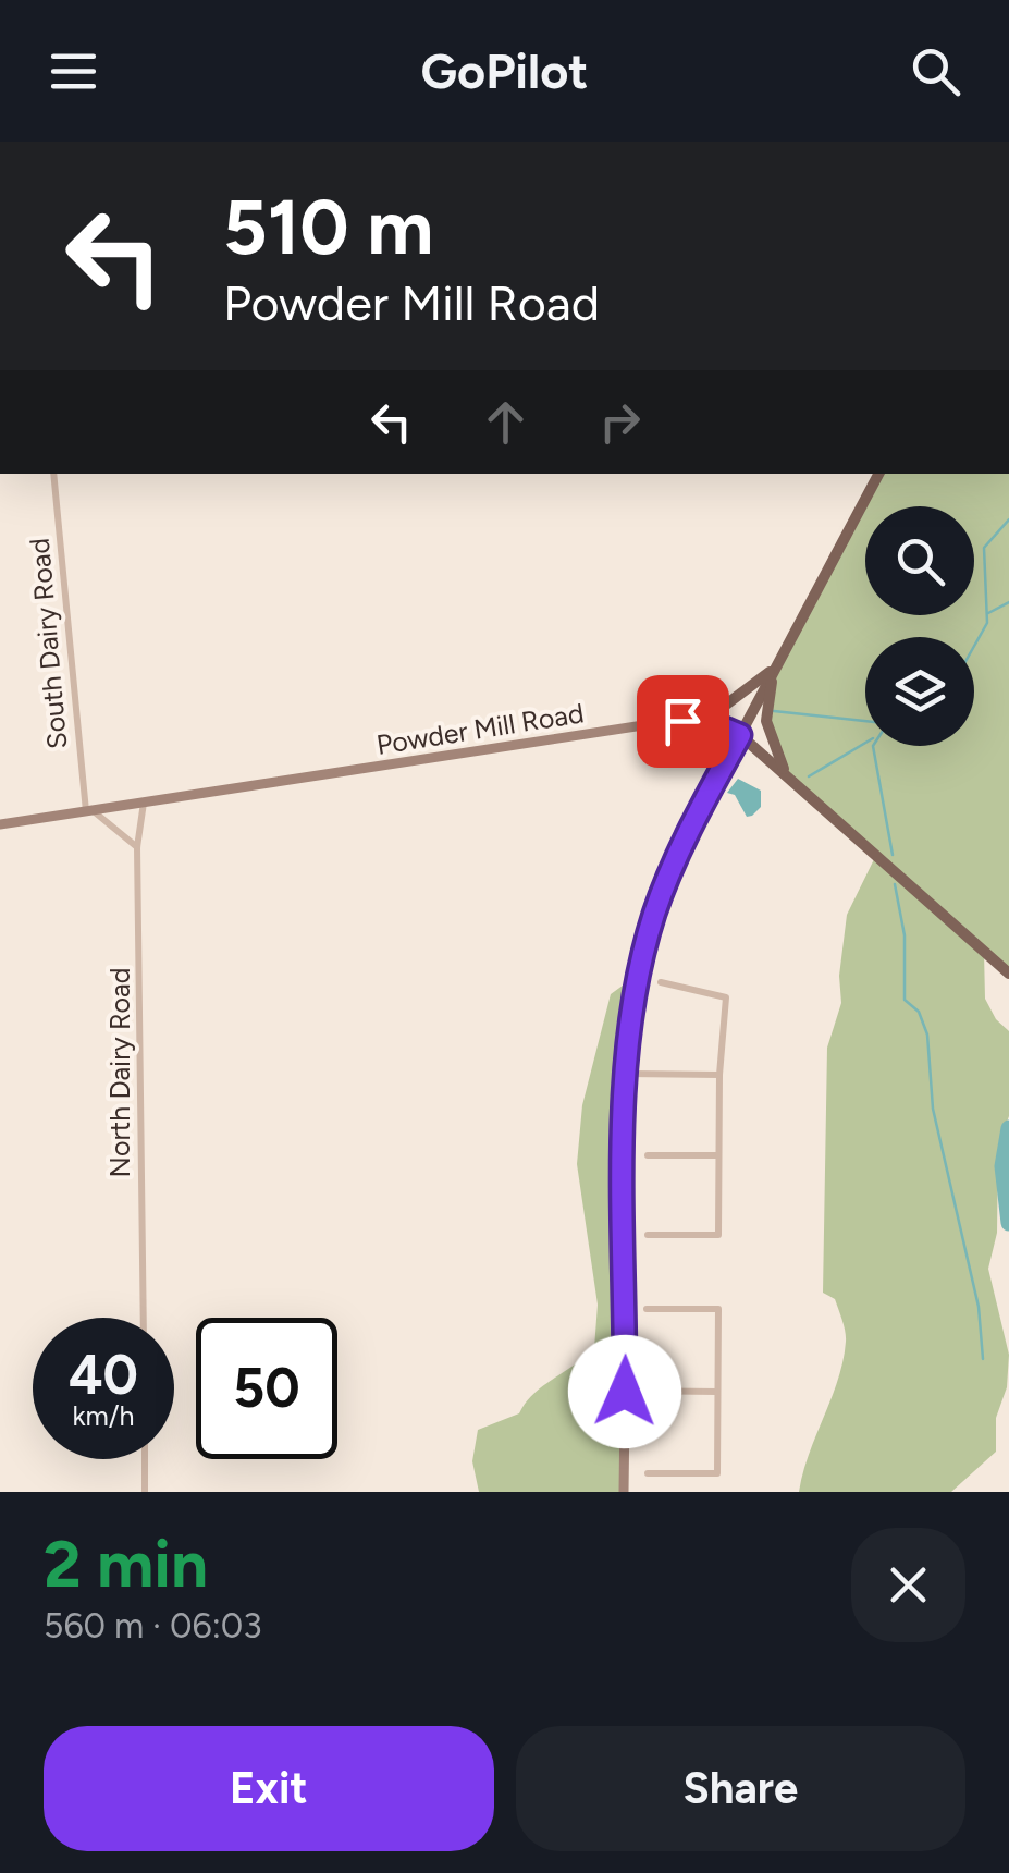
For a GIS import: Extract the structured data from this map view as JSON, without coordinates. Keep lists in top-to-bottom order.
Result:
{
  "streets": {
    "main road": ["Powder Mill Road"],
    "street": ["South Dairy Road", "North Dairy Road"]
  },
  "crossings": [
    ["South Dairy Road", "Powder Mill Road"],
    ["Powder Mill Road", "North Dairy Road"]
  ],
  "page": {
    "header": "GoPilot",
    "turn": ["510 m", "Powder Mill Road"],
    "speed": "40 km/h",
    "limit": "50",
    "heading": ["2 min", "560 m · 06:03"],
    "buttons": ["Exit", "Share"]
  }
}
